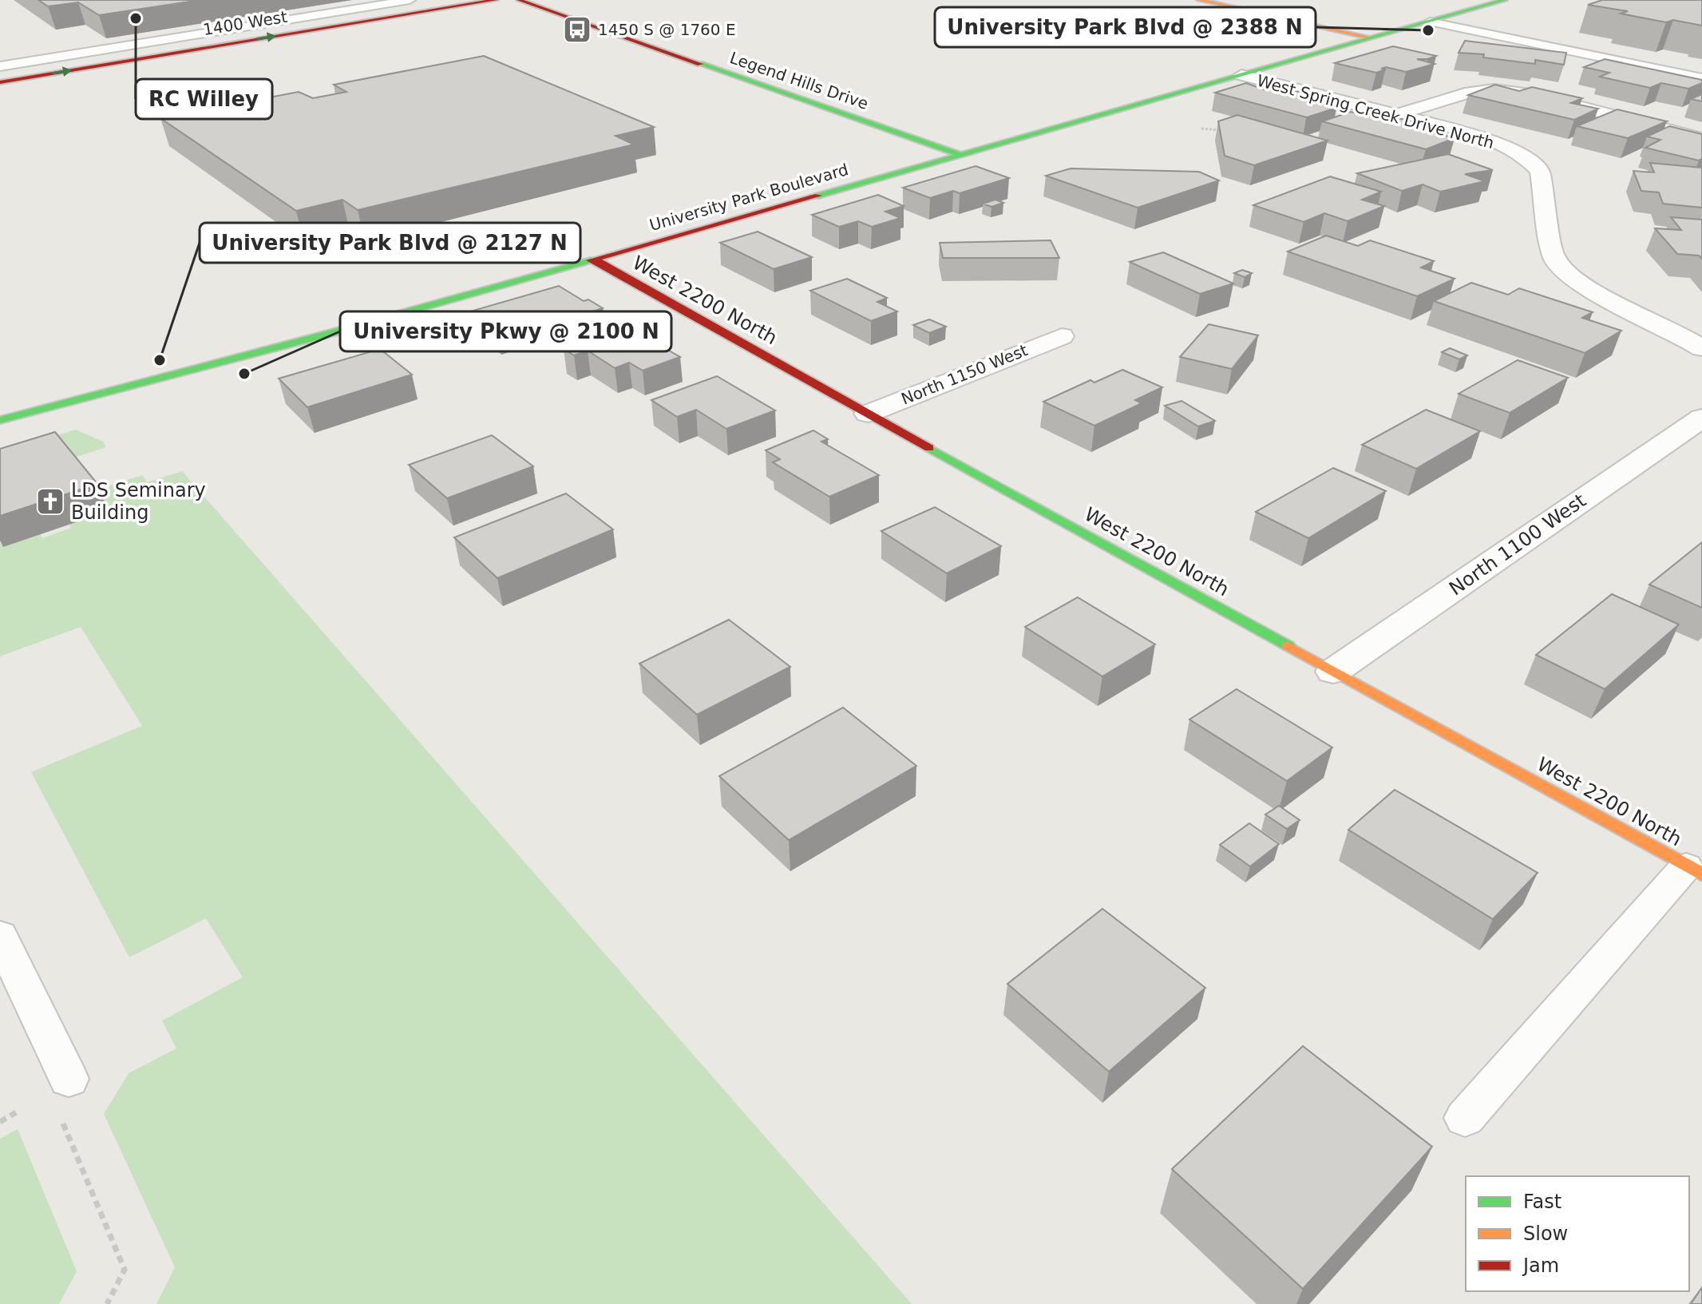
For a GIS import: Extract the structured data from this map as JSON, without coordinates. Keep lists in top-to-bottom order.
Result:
{
  "streets": {
    "street": [
      "1400 West",
      "Legend Hills Drive",
      "West Spring Creek Drive North",
      "University Park Boulevard",
      "West 2200 North",
      "North 1150 West",
      "North 1100 West"
    ]
  },
  "crossings": [
    ["Legend Hills Drive", "University Park Boulevard"],
    ["West Spring Creek Drive North", "University Park Boulevard"],
    ["University Park Boulevard", "West 2200 North"],
    ["West 2200 North", "North 1150 West"],
    ["West 2200 North", "North 1100 West"]
  ],
  "one_way": ["1400 West"],
  "places": {
    "other": [
      "RC Willey",
      "University Park Blvd @ 2388 N",
      "University Park Blvd @ 2127 N",
      "University Pkwy @ 2100 N"
    ],
    "bus stop": ["1450 S @ 1760 E"],
    "church": ["LDS Seminary Building"]
  },
  "legend": ["Fast", "Slow", "Jam"]
}
